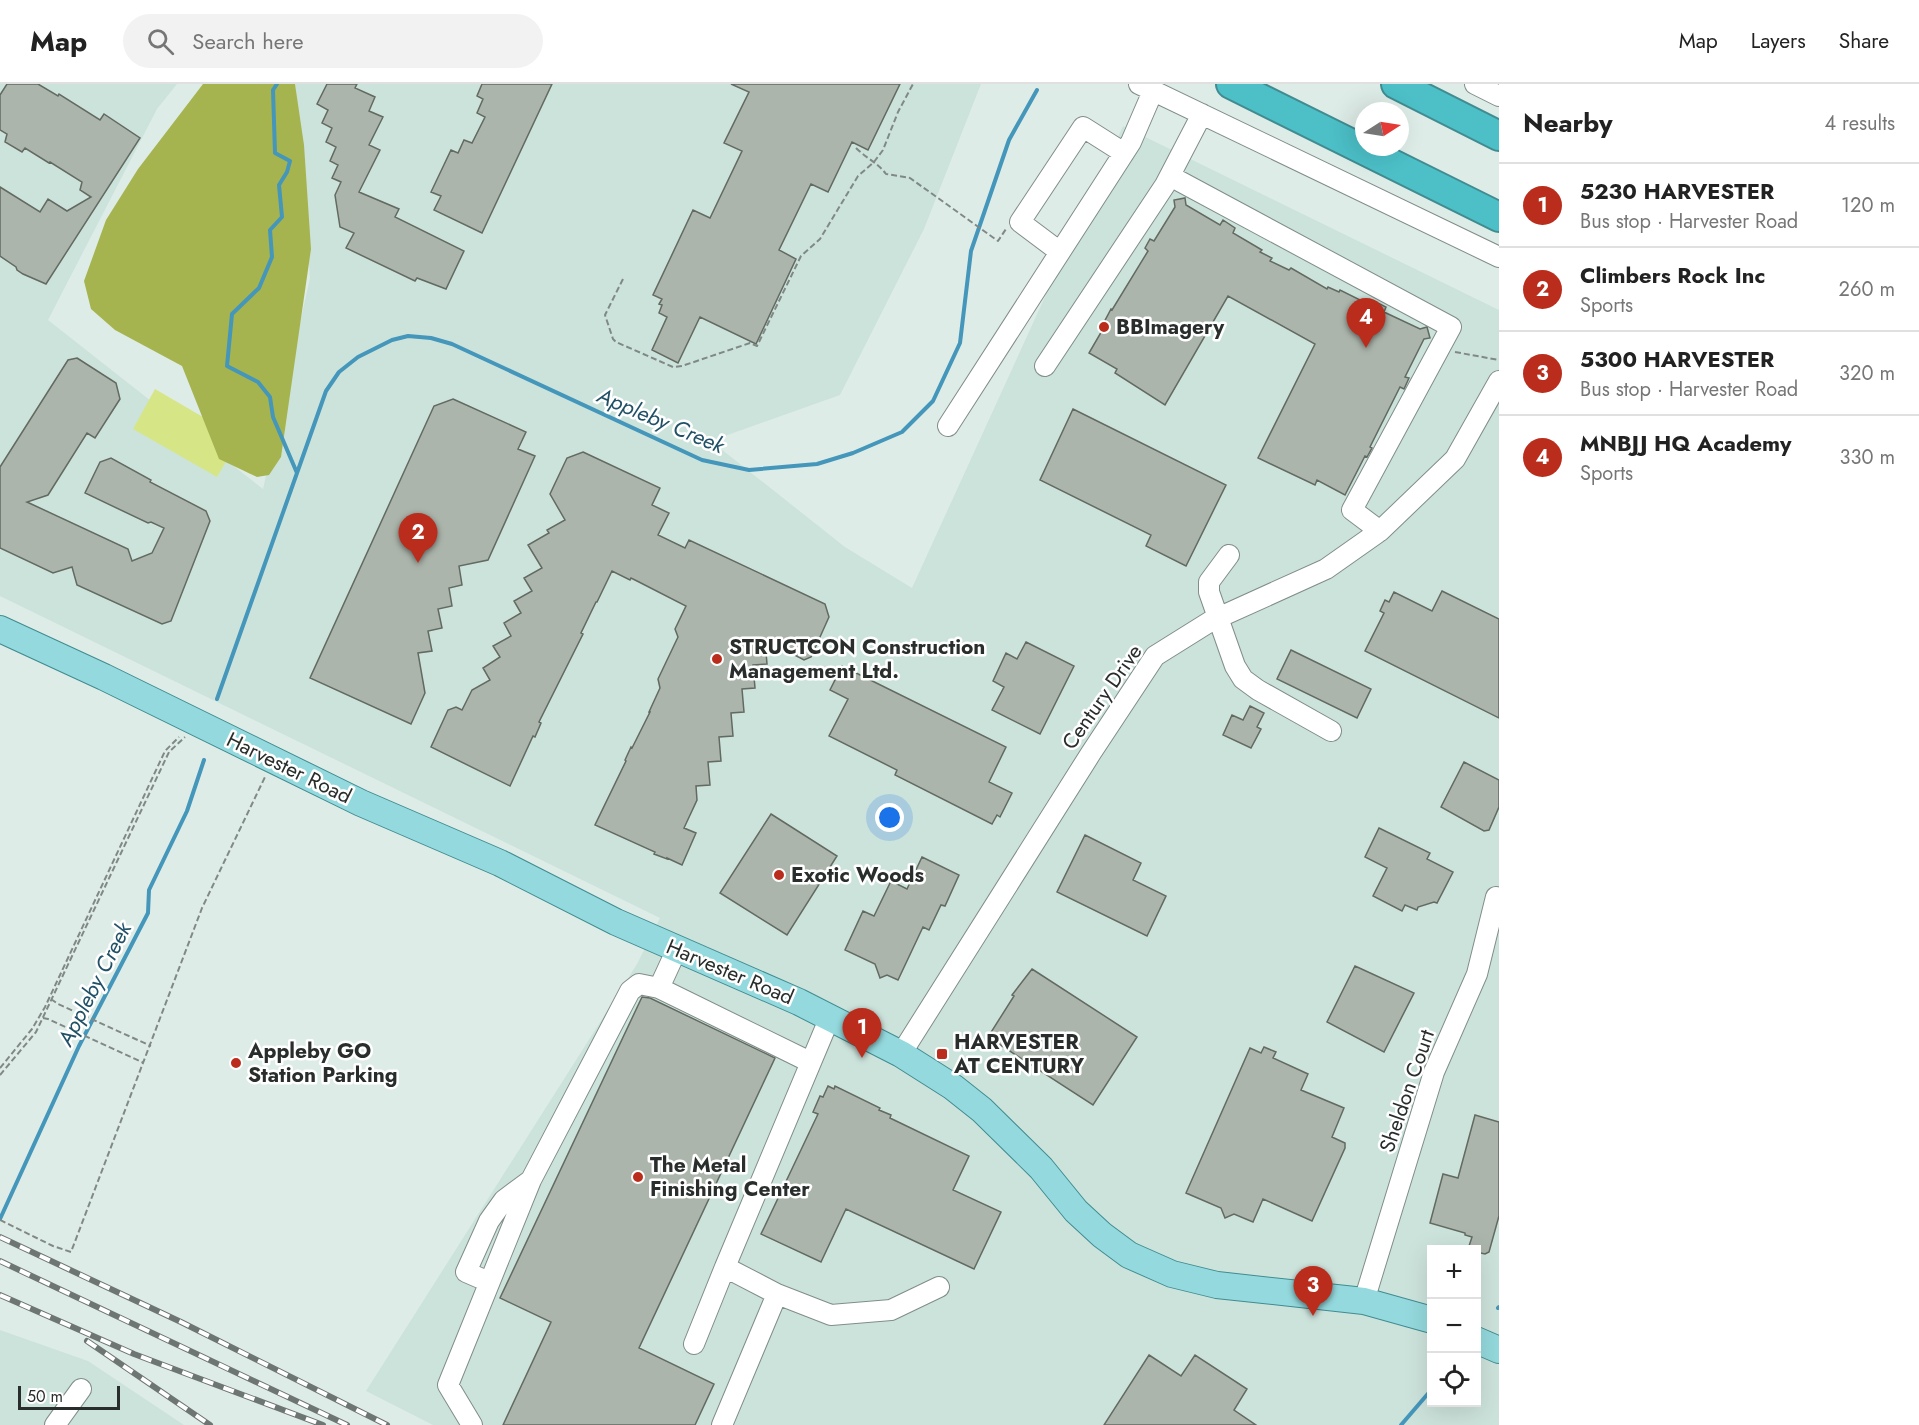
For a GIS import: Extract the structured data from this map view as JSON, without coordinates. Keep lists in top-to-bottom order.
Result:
{
  "streets": {
    "main road": ["Harvester Road"],
    "street": ["Century Drive", "Sheldon Court"]
  },
  "crossings": [
    ["Century Drive", "Harvester Road"],
    ["Harvester Road", "Sheldon Court"]
  ],
  "water": ["Appleby Creek"],
  "places": {
    "other": [
      "BBImagery",
      "STRUCTCON Construction Management Ltd.",
      "Exotic Woods",
      "Appleby GO Station Parking",
      "The Metal Finishing Center"
    ],
    "transit": ["HARVESTER AT CENTURY"]
  },
  "scale_bar": "50 m",
  "north": "right",
  "page": {
    "header": "Map",
    "search": "Search here",
    "nav": ["Map", "Layers", "Share"],
    "heading": ["Nearby", "4 results"],
    "list": [
      {
        "mark": "1",
        "name": "5230 HARVESTER",
        "note": "Bus stop · Harvester Road",
        "value": "120 m"
      },
      {
        "mark": "2",
        "name": "Climbers Rock Inc",
        "note": "Sports",
        "value": "260 m"
      },
      {
        "mark": "3",
        "name": "5300 HARVESTER",
        "note": "Bus stop · Harvester Road",
        "value": "320 m"
      },
      {
        "mark": "4",
        "name": "MNBJJ HQ Academy",
        "note": "Sports",
        "value": "330 m"
      }
    ],
    "pins": [
      "4",
      "2",
      "1",
      "3"
    ],
    "map_buttons": ["+", "−"],
    "scale": "50 m"
  }
}
